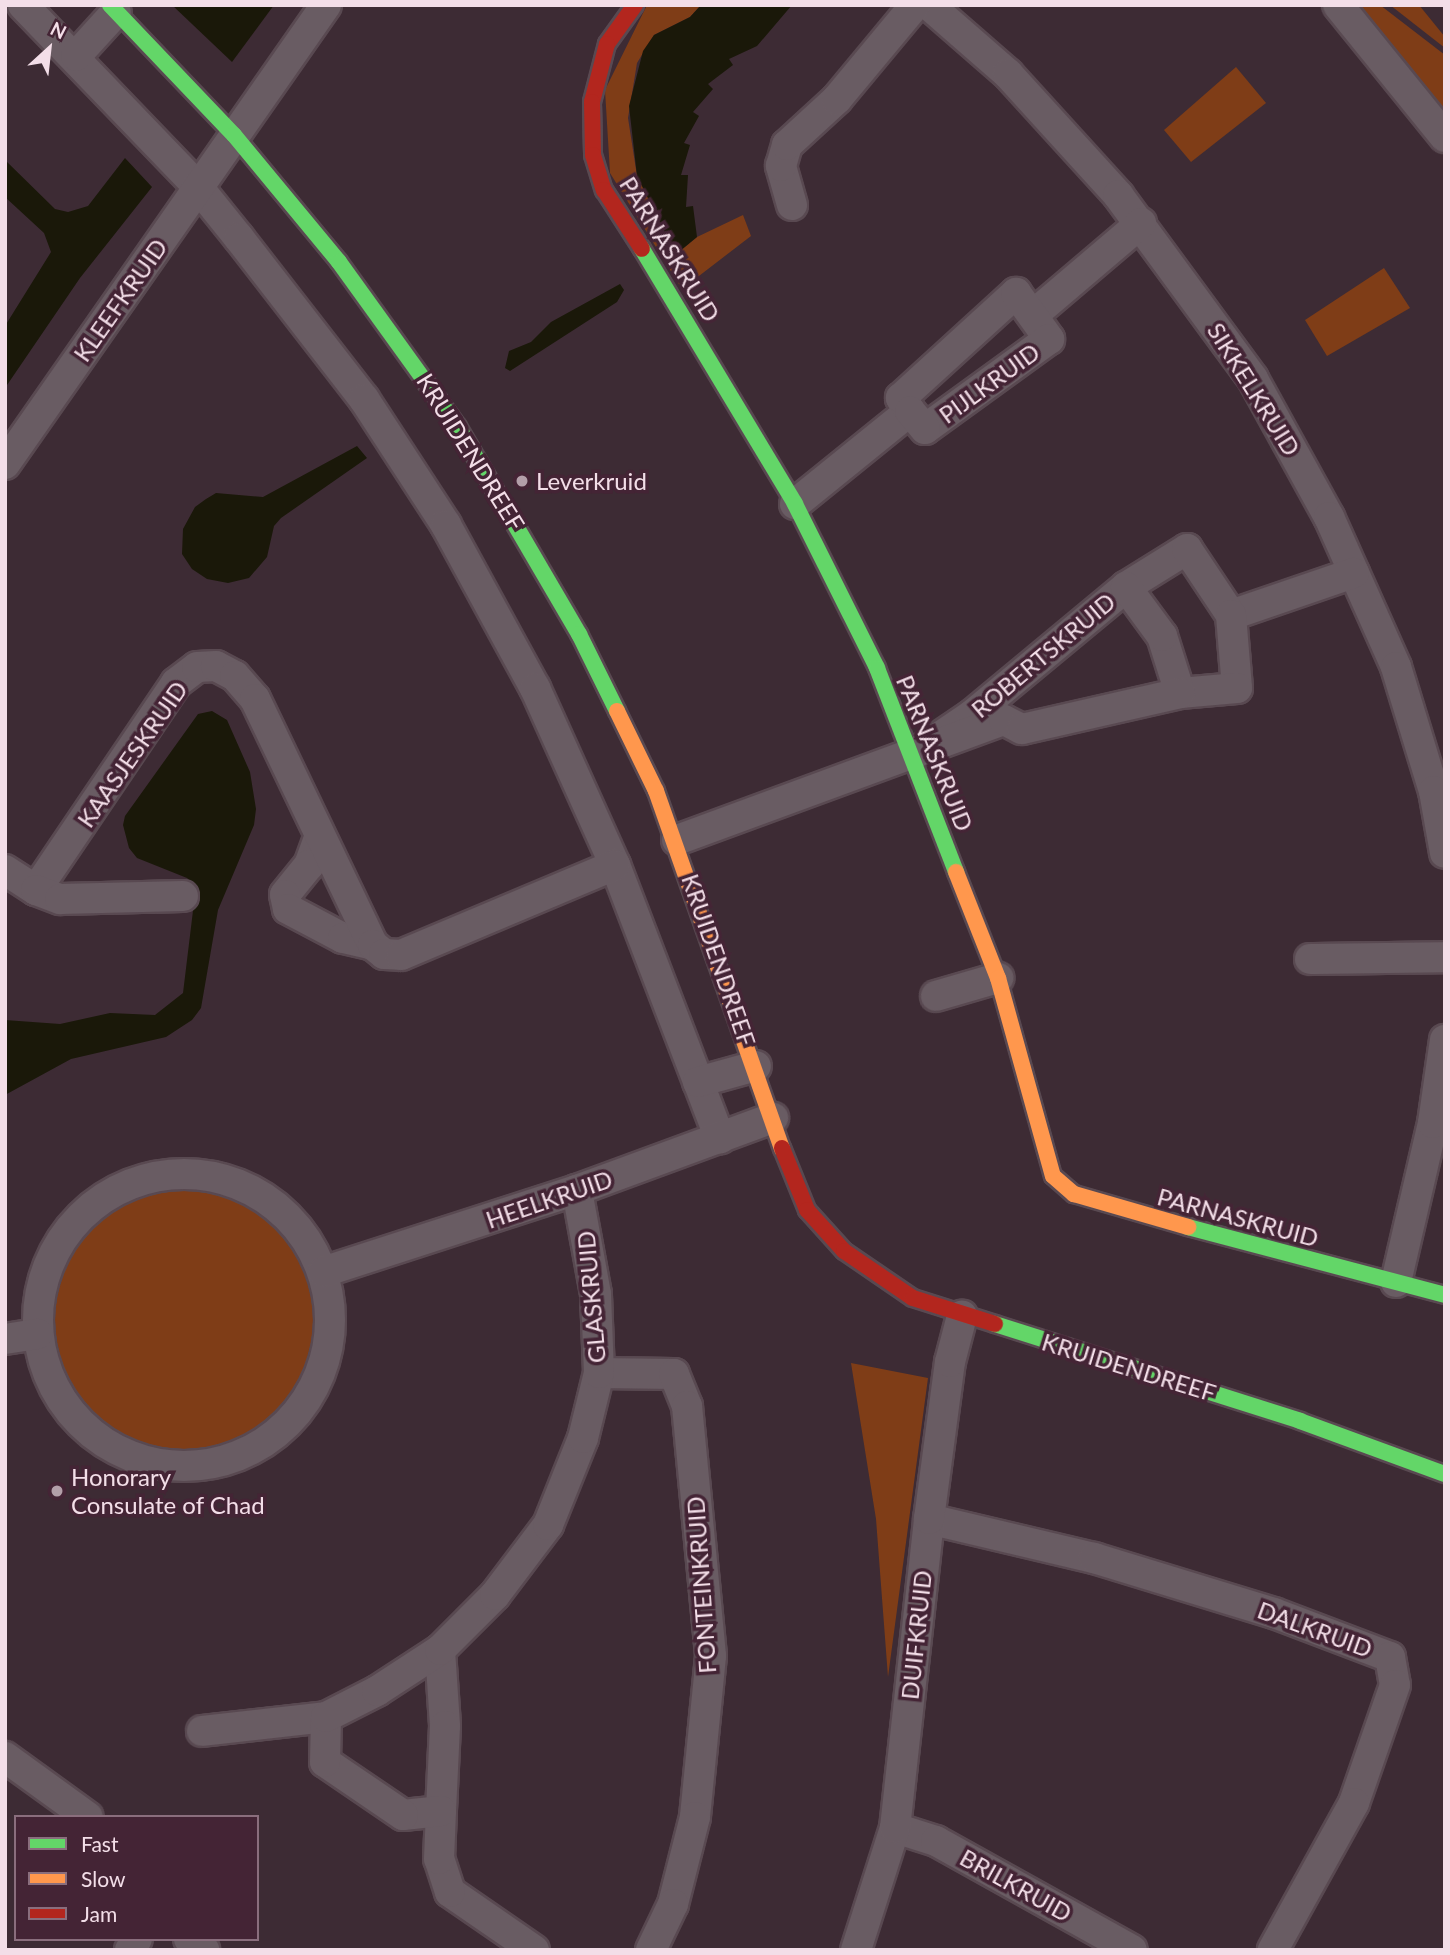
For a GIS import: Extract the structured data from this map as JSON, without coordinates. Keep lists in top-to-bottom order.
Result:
{
  "streets": {
    "street": [
      "PARNASKRUID",
      "KLEEFKRUID",
      "PIJLKRUID",
      "SIKKELKRUID",
      "KRUIDENDREEF",
      "ROBERTSKRUID",
      "KAASJESKRUID",
      "HEELKRUID",
      "GLASKRUID",
      "FONTEINKRUID",
      "DALKRUID",
      "DUIFKRUID",
      "BRILKRUID"
    ]
  },
  "crossings": [
    ["PARNASKRUID", "PIJLKRUID"],
    ["PARNASKRUID", "ROBERTSKRUID"],
    ["KLEEFKRUID", "KRUIDENDREEF"],
    ["PIJLKRUID", "SIKKELKRUID"],
    ["KRUIDENDREEF", "HEELKRUID"],
    ["KRUIDENDREEF", "DUIFKRUID"],
    ["HEELKRUID", "GLASKRUID"],
    ["GLASKRUID", "FONTEINKRUID"],
    ["DALKRUID", "DUIFKRUID"],
    ["DUIFKRUID", "BRILKRUID"]
  ],
  "places": ["Leverkruid", "Honorary Consulate of Chad"],
  "legend": ["Fast", "Slow", "Jam"],
  "north": "top right"
}
